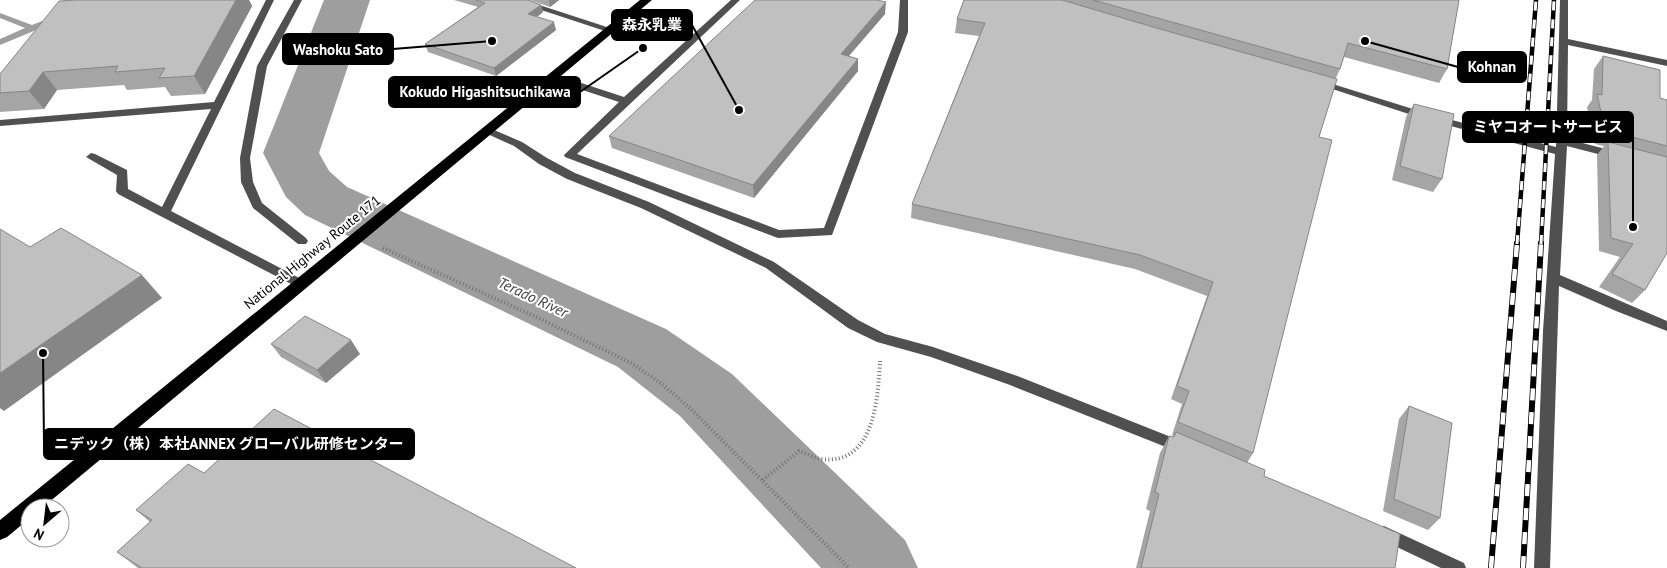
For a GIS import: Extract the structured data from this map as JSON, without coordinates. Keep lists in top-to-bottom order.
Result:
{
  "streets": {
    "highway": ["National Highway Route 171"]
  },
  "water": ["Terado River"],
  "places": [
    "Washoku Sato",
    "Kohnan",
    "Kokudo Higashitsuchikawa",
    "森永乳業",
    "ミヤコオートサービス",
    "ニデック（株）本社ANNEX グローバル研修センター"
  ],
  "north": "bottom left"
}
